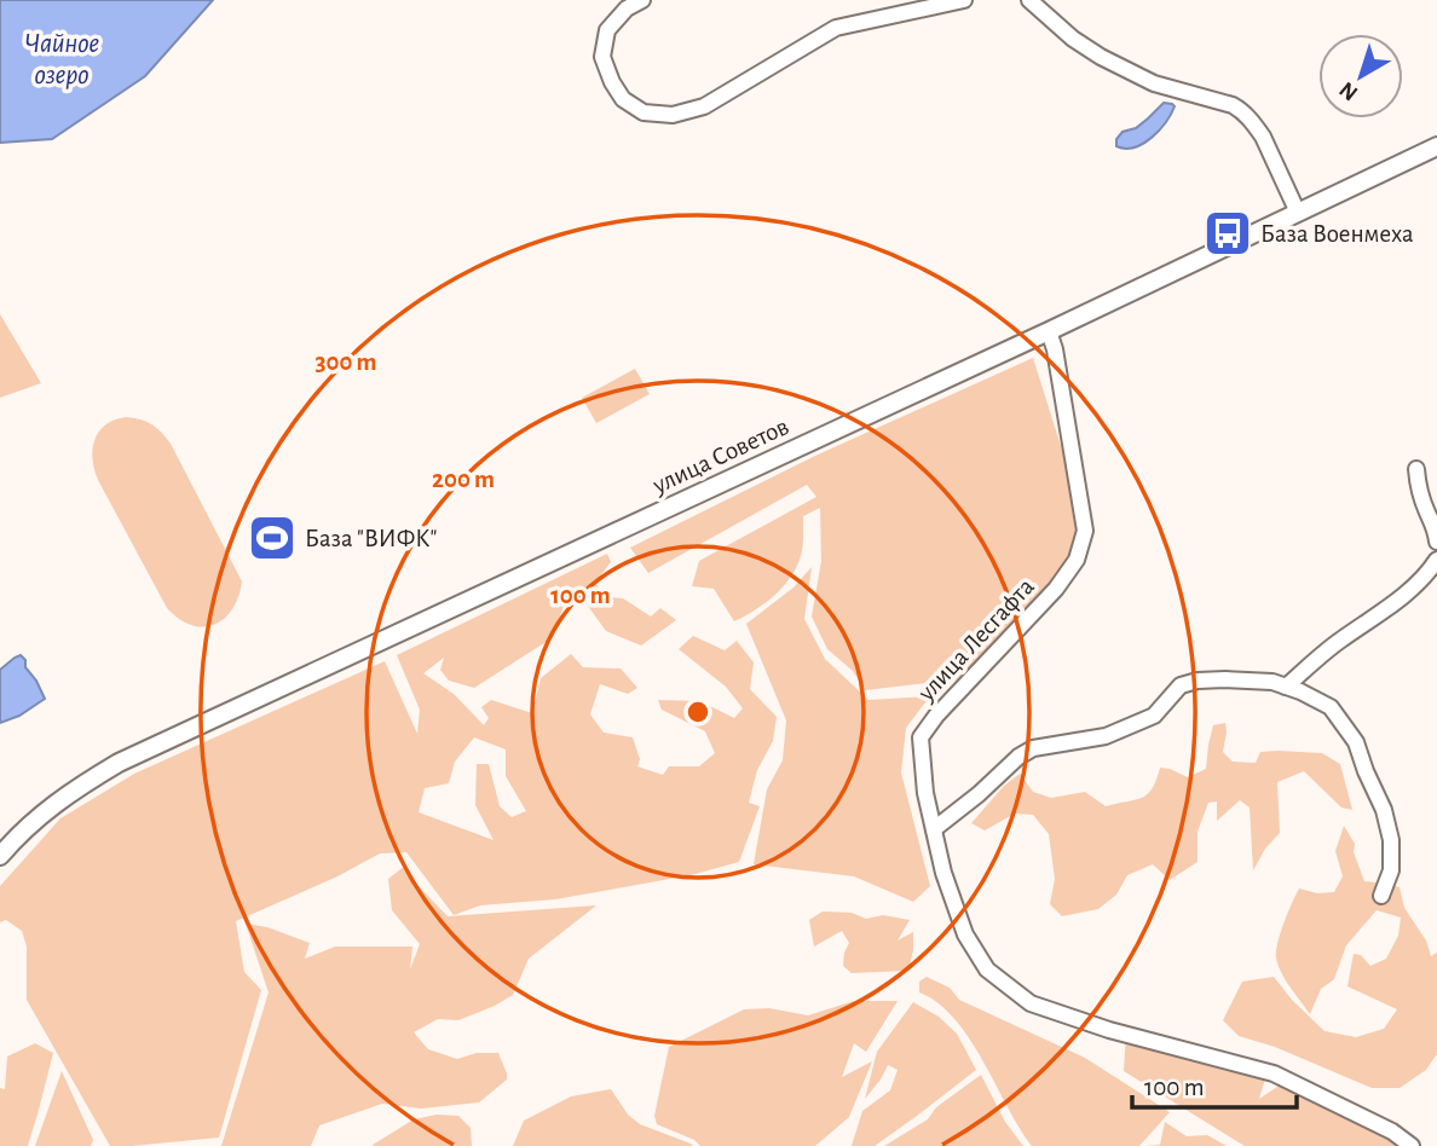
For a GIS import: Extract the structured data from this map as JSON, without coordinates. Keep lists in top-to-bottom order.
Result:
{
  "streets": {
    "main road": ["улица Советов"],
    "street": ["улица Лесгафта"]
  },
  "crossings": [
    ["улица Советов", "улица Лесгафта"]
  ],
  "water": ["Чайное озеро"],
  "places": {
    "bus stop": ["База Военмеха"],
    "sports": ["База \"ВИФК\""]
  },
  "scale_bar": "100 m",
  "north": "bottom left",
  "rings": ["300 m", "200 m", "100 m"]
}
